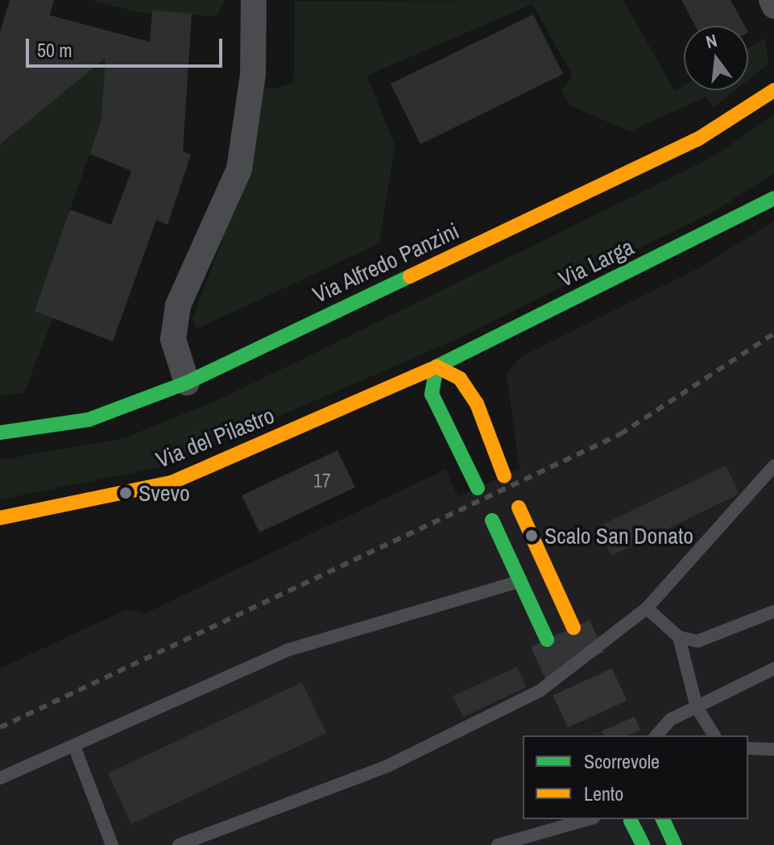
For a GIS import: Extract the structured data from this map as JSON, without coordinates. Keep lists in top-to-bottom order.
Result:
{
  "streets": {
    "street": ["Via Alfredo Panzini", "Via Larga", "Via del Pilastro"]
  },
  "crossings": [
    ["Via Larga", "Via del Pilastro"]
  ],
  "places": ["Svevo", "Scalo San Donato"],
  "house_numbers": ["17"],
  "legend": ["Scorrevole", "Lento"],
  "scale_bar": "50 m",
  "north": "top"
}
